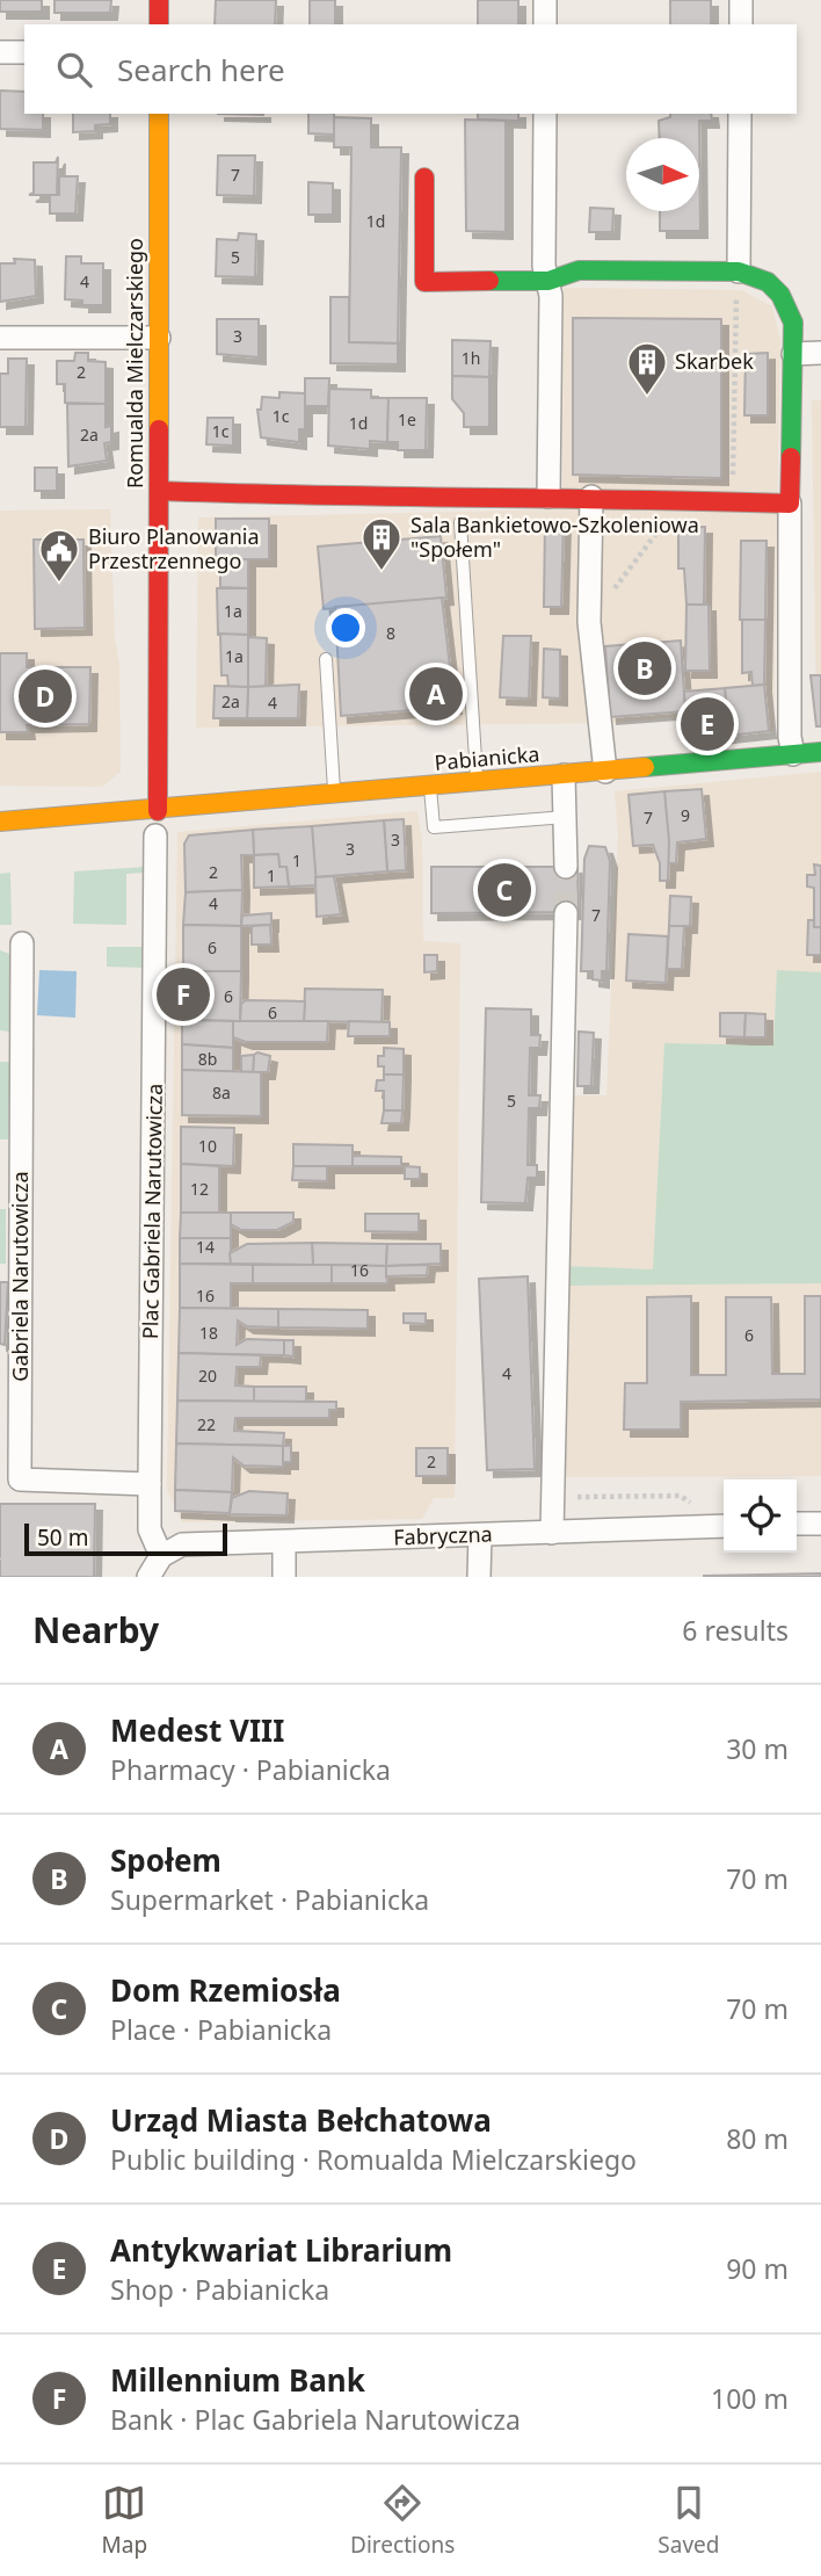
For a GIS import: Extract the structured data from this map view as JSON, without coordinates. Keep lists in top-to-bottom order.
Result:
{
  "streets": {
    "street": [
      "Romualda Mielczarskiego",
      "Pabianicka",
      "Plac Gabriela Narutowicza",
      "Gabriela Narutowicza",
      "Fabryczna"
    ]
  },
  "crossings": [
    ["Romualda Mielczarskiego", "Pabianicka"],
    ["Plac Gabriela Narutowicza", "Gabriela Narutowicza"],
    ["Plac Gabriela Narutowicza", "Fabryczna"]
  ],
  "places": {
    "building": ["Skarbek", "Sala Bankietowo-Szkoleniowa \"Społem\""],
    "public building": ["Biuro Planowania Przestrzennego"]
  },
  "house_numbers": [
    "7",
    "1d",
    "5",
    "4",
    "3",
    "1h",
    "2",
    "1c",
    "1e",
    "1d",
    "1c",
    "2a",
    "1a",
    "8",
    "1a",
    "2a",
    "4",
    "9",
    "7",
    "3",
    "3",
    "1",
    "2",
    "1",
    "4",
    "7",
    "6",
    "6",
    "6",
    "8b",
    "8a",
    "5",
    "10",
    "12",
    "14",
    "16",
    "16",
    "18",
    "6",
    "4",
    "20",
    "22",
    "2"
  ],
  "scale_bar": "50 m",
  "north": "right",
  "page": {
    "search": "Search here",
    "pins": [
      "B",
      "A",
      "D",
      "E",
      "C",
      "F"
    ],
    "scale": "50 m",
    "heading": ["Nearby", "6 results"],
    "list": [
      {
        "mark": "A",
        "name": "Medest VIII",
        "note": "Pharmacy · Pabianicka",
        "value": "30 m"
      },
      {
        "mark": "B",
        "name": "Społem",
        "note": "Supermarket · Pabianicka",
        "value": "70 m"
      },
      {
        "mark": "C",
        "name": "Dom Rzemiosła",
        "note": "Place · Pabianicka",
        "value": "70 m"
      },
      {
        "mark": "D",
        "name": "Urząd Miasta Bełchatowa",
        "note": "Public building · Romualda Mielczarskiego",
        "value": "80 m"
      },
      {
        "mark": "E",
        "name": "Antykwariat Librarium",
        "note": "Shop · Pabianicka",
        "value": "90 m"
      },
      {
        "mark": "F",
        "name": "Millennium Bank",
        "note": "Bank · Plac Gabriela Narutowicza",
        "value": "100 m"
      }
    ],
    "nav": ["Map", "Directions", "Saved"]
  }
}
